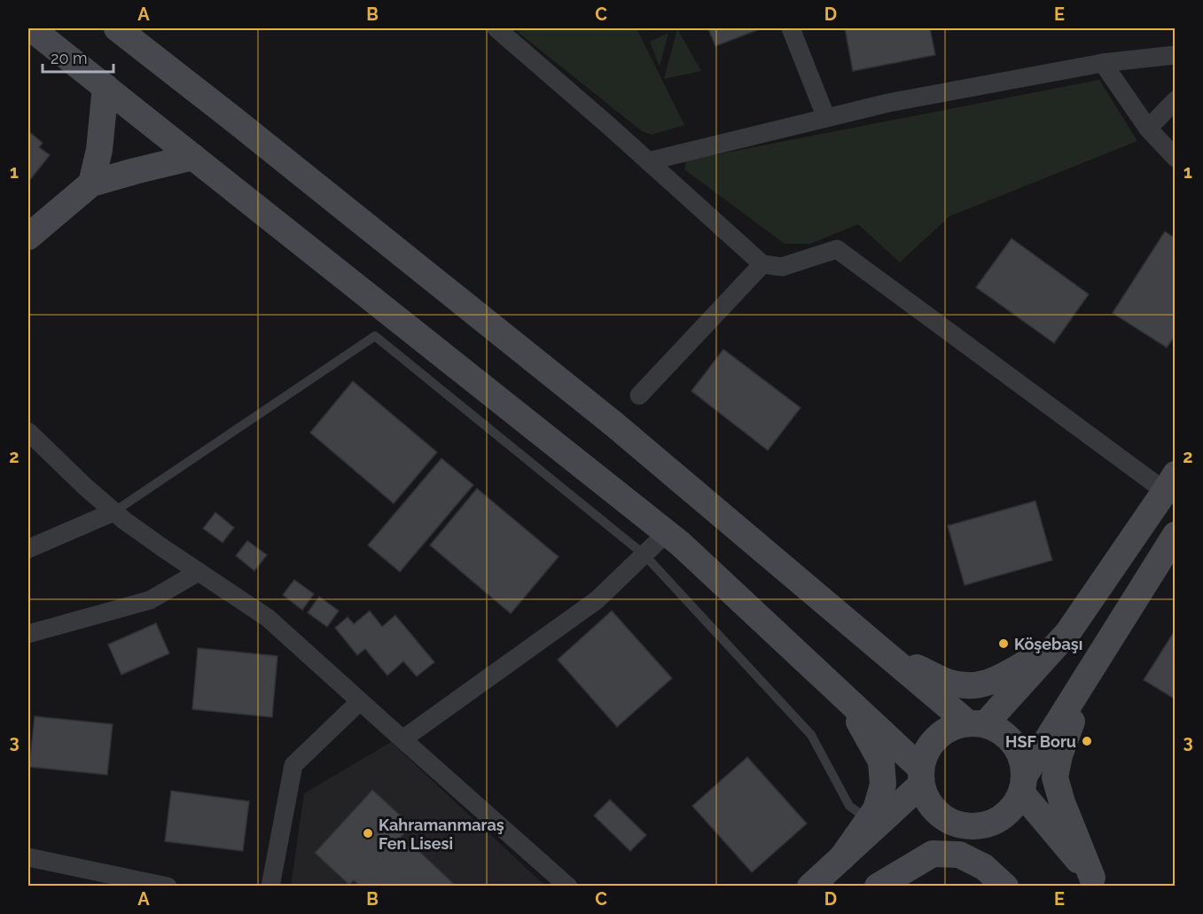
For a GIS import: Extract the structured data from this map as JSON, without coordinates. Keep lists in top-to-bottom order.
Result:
{
  "places": ["Köşebaşı", "HSF Boru", "Kahramanmaraş Fen Lisesi"],
  "scale_bar": "20 m",
  "grid": {
    "columns": [
      "A",
      "B",
      "C",
      "D",
      "E"
    ],
    "rows": ["1", "2", "3"]
  }
}
